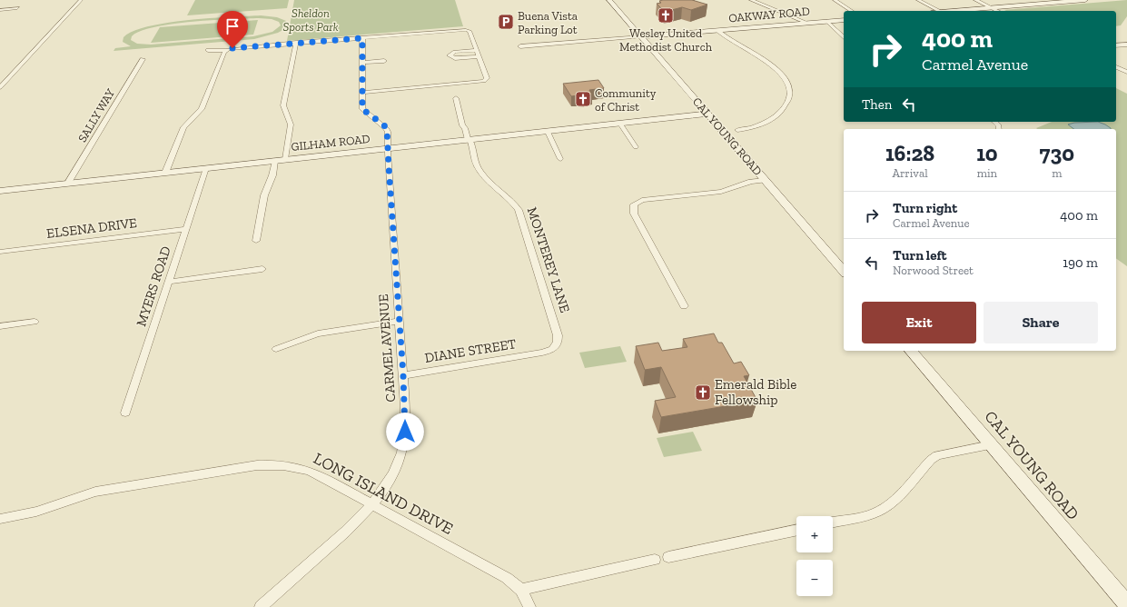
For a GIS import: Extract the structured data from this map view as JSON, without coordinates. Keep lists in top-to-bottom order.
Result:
{
  "streets": {
    "main road": ["OAKWAY ROAD", "CAL YOUNG ROAD", "GILHAM ROAD"],
    "street": [
      "SALLY WAY",
      "ELSENA DRIVE",
      "MONTEREY LANE",
      "MYERS ROAD",
      "CARMEL AVENUE",
      "DIANE STREET",
      "LONG ISLAND DRIVE"
    ]
  },
  "crossings": [
    ["OAKWAY ROAD", "CAL YOUNG ROAD"],
    ["SALLY WAY", "GILHAM ROAD"],
    ["CAL YOUNG ROAD", "GILHAM ROAD"],
    ["GILHAM ROAD", "MONTEREY LANE"],
    ["GILHAM ROAD", "MYERS ROAD"],
    ["GILHAM ROAD", "CARMEL AVENUE"],
    ["ELSENA DRIVE", "MYERS ROAD"],
    ["MONTEREY LANE", "DIANE STREET"],
    ["CARMEL AVENUE", "DIANE STREET"],
    ["CARMEL AVENUE", "LONG ISLAND DRIVE"]
  ],
  "parks": ["Sheldon Sports Park"],
  "places": {
    "church": ["Wesley United Methodist Church", "Community of Christ", "Emerald Bible Fellowship"],
    "parking": ["Buena Vista Parking Lot"]
  },
  "page": {
    "turn": ["400 m", "Carmel Avenue"],
    "then": "Then",
    "eta": [
      "16:28",
      "Arrival",
      "10",
      "min",
      "730",
      "m"
    ],
    "list": [
      {
        "name": "Turn right",
        "note": "Carmel Avenue",
        "value": "400 m"
      },
      {
        "name": "Turn left",
        "note": "Norwood Street",
        "value": "190 m"
      }
    ],
    "buttons": ["Exit", "Share"],
    "map_buttons": ["+", "−"]
  }
}
